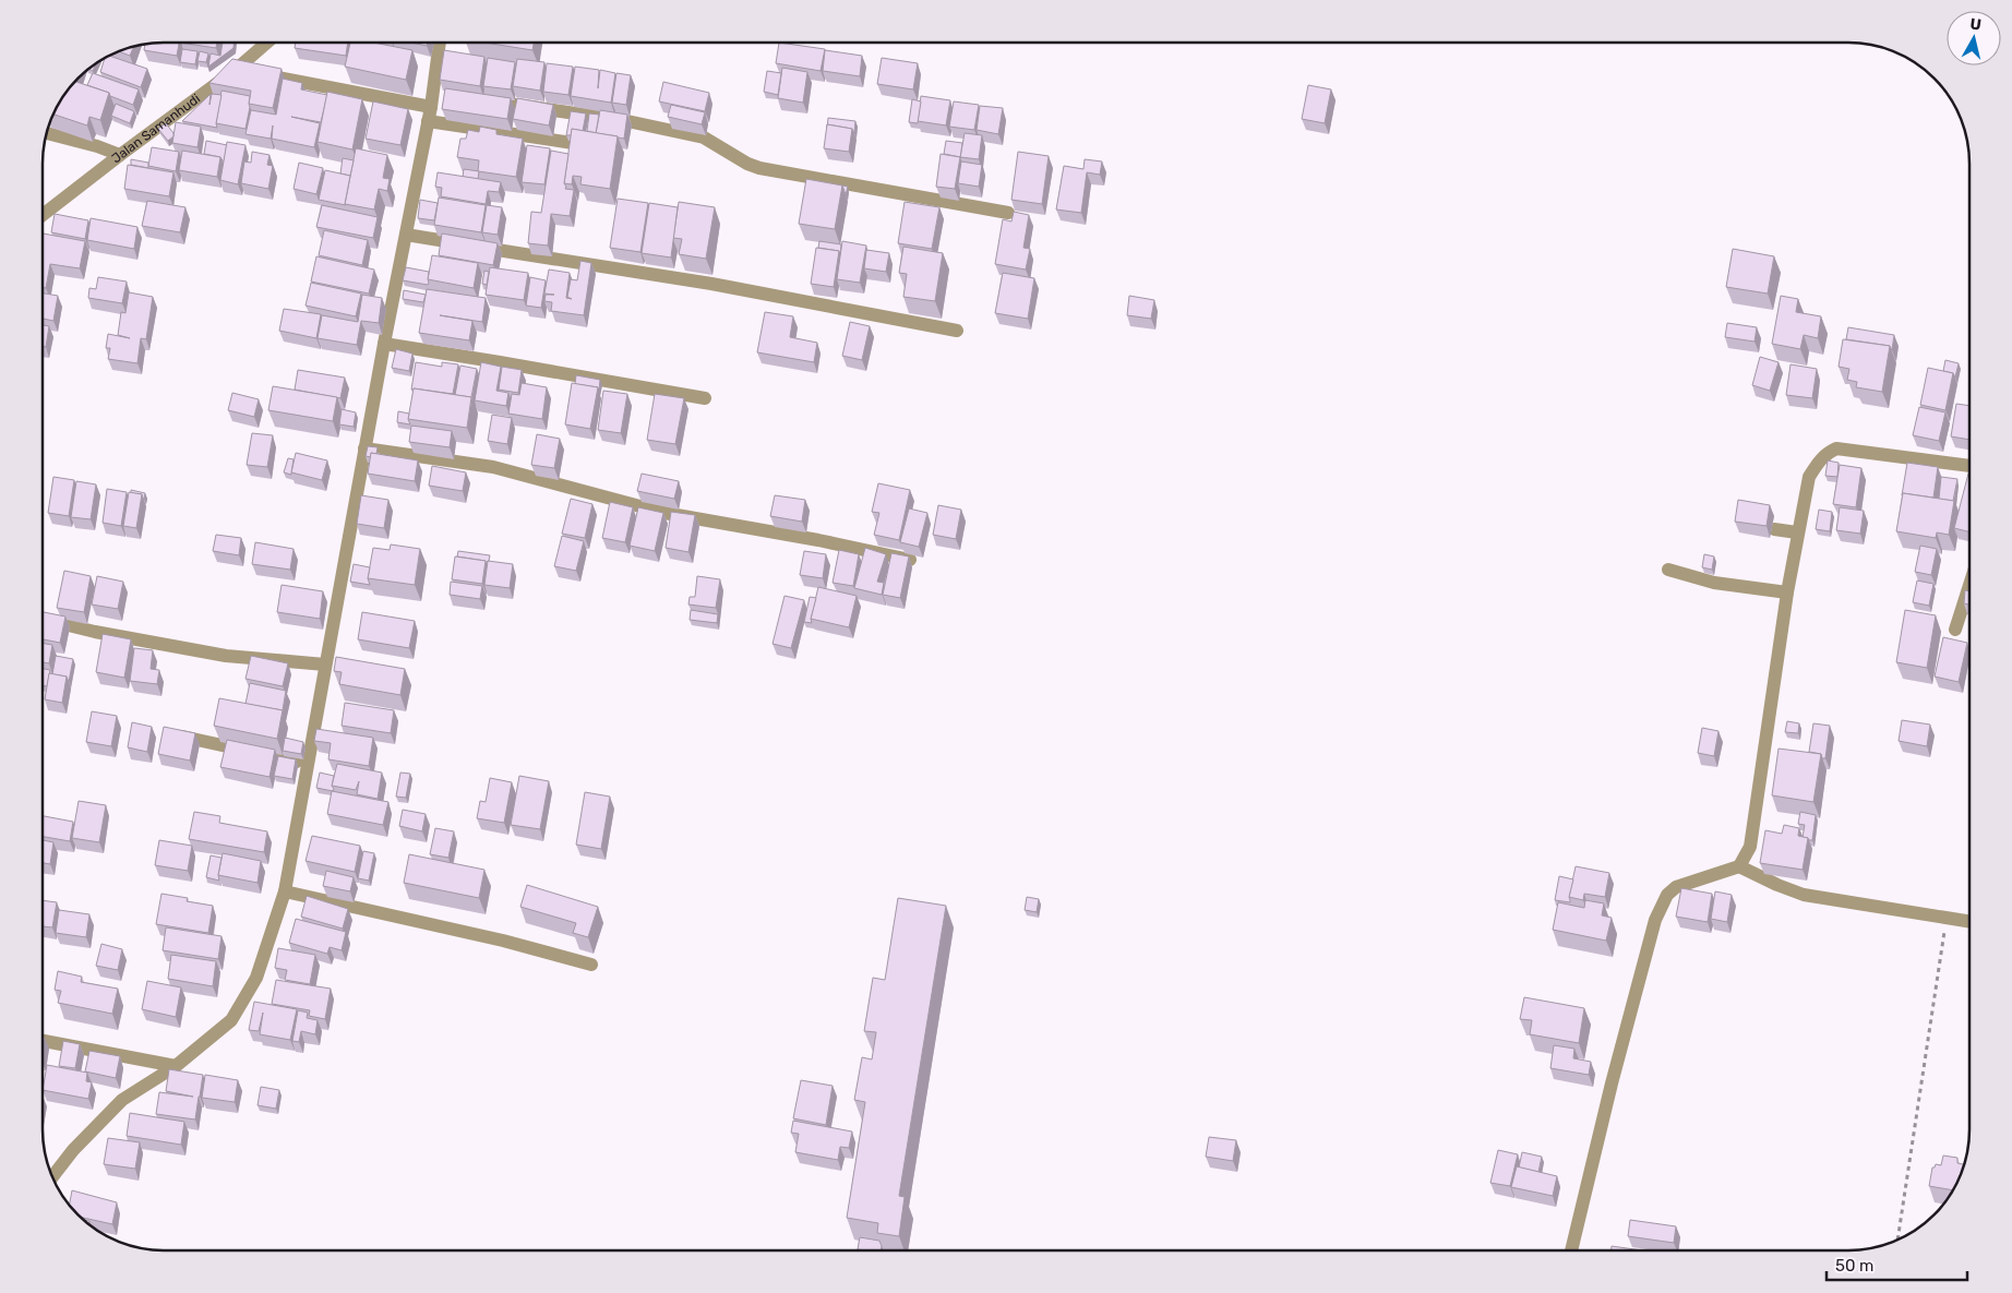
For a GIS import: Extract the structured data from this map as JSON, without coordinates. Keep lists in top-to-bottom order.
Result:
{
  "streets": {
    "street": ["Jalan Samanhudi"]
  },
  "scale_bar": "50 m",
  "north": "top"
}
